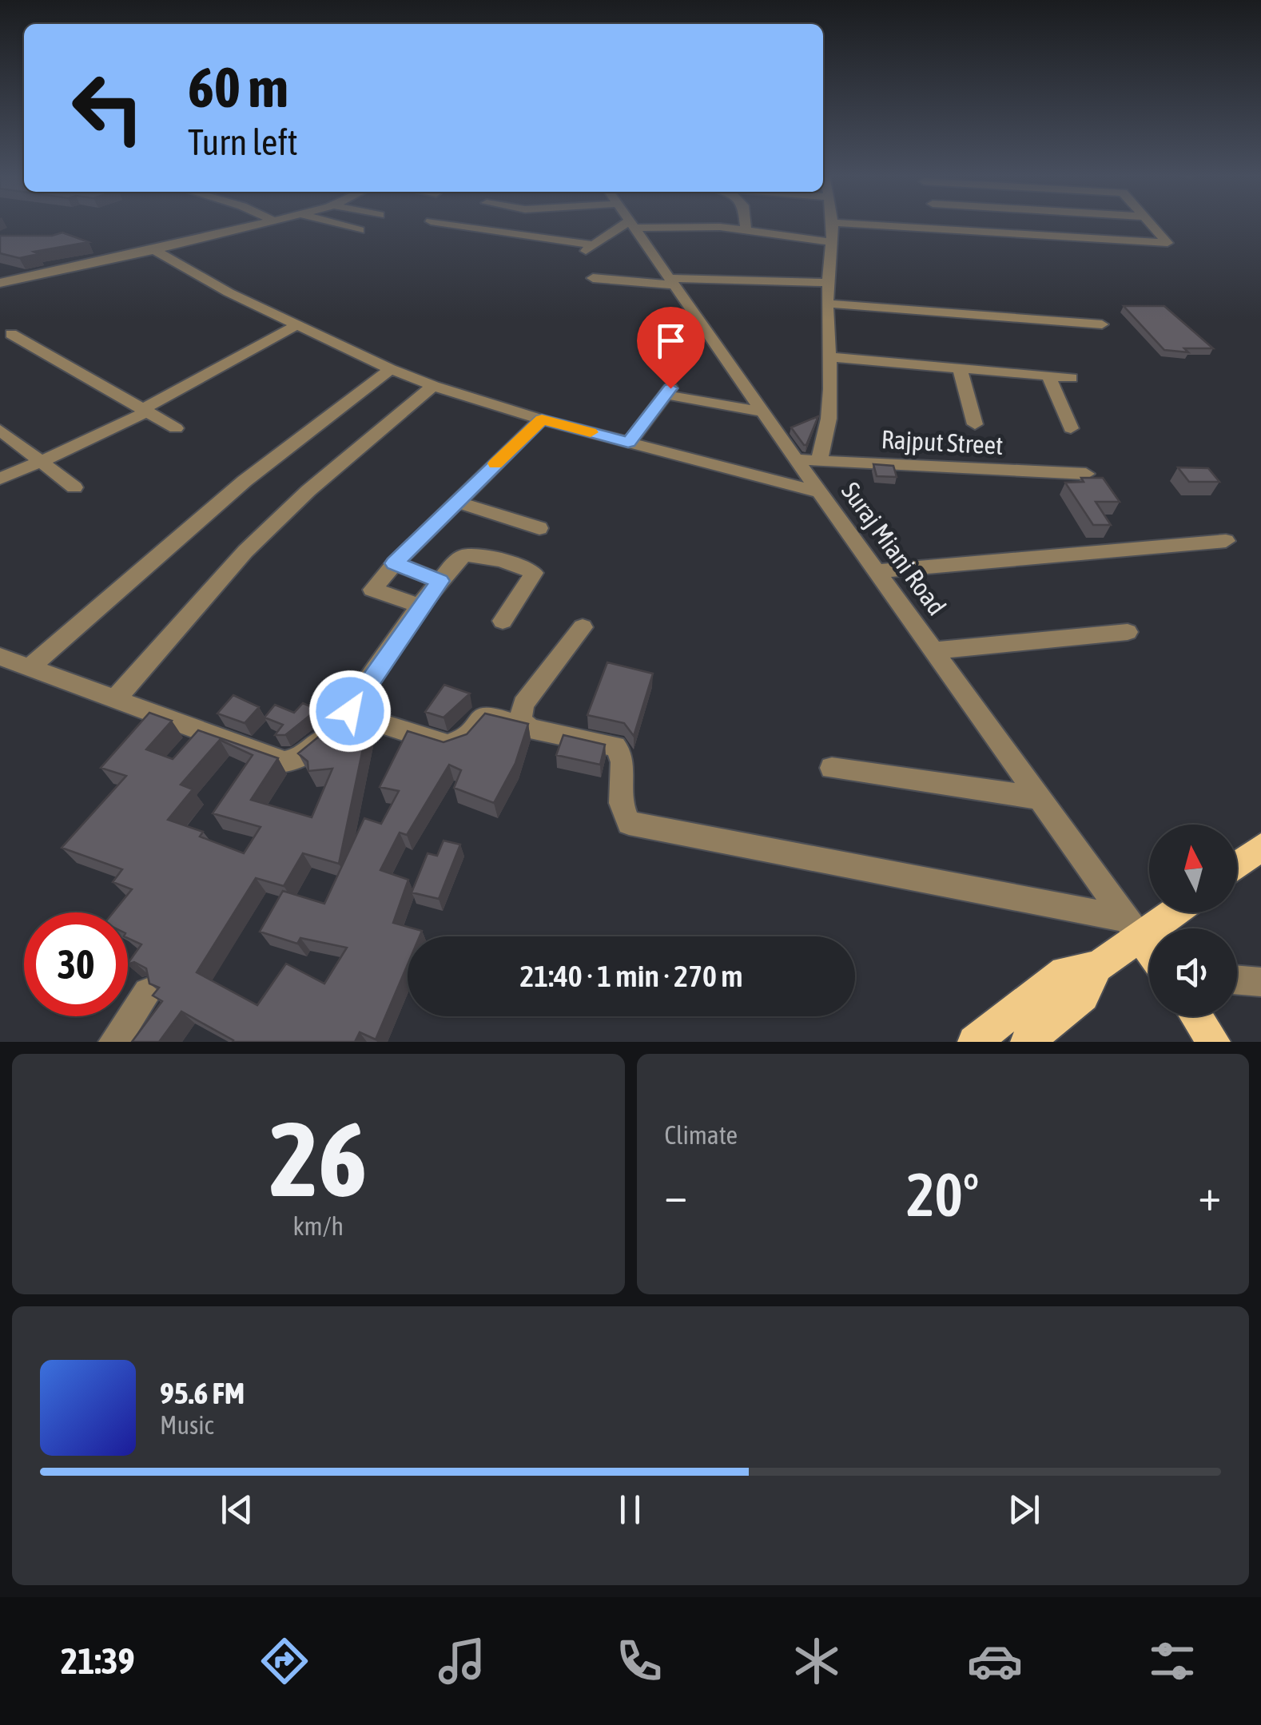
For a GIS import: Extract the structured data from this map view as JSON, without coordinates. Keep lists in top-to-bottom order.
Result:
{
  "streets": {
    "street": ["Rajput Street", "Suraj Miani Road"]
  },
  "crossings": [
    ["Rajput Street", "Suraj Miani Road"]
  ],
  "north": "top",
  "page": {
    "turn": ["60 m", "Turn left"],
    "limit": "30",
    "trip": "21:40 · 1 min · 270 m",
    "tile": [
      ["26", "km/h"],
      "Climate"
    ],
    "heat": ["−", "20°", "+"],
    "song": ["95.6 FM", "Music"],
    "tabs": "21:39"
  }
}
